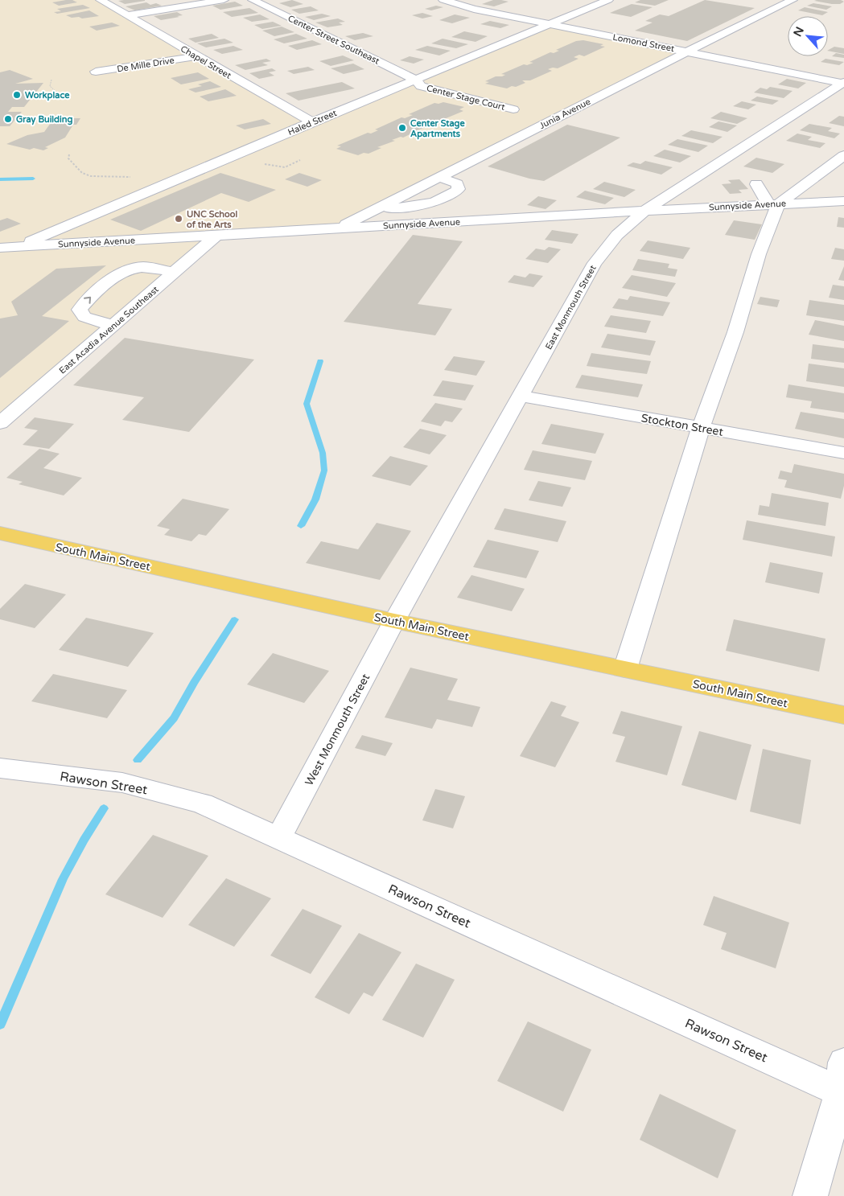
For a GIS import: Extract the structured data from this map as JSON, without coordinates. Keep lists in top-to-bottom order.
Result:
{
  "streets": {
    "main road": ["South Main Street"],
    "street": [
      "Center Street Southeast",
      "Lomond Street",
      "Chapel Street",
      "De Mille Drive",
      "Center Stage Court",
      "Junia Avenue",
      "Haled Street",
      "Sunnyside Avenue",
      "East Monmouth Street",
      "East Acadia Avenue Southeast",
      "Stockton Street",
      "West Monmouth Street",
      "Rawson Street"
    ]
  },
  "crossings": [
    ["Center Street Southeast", "Center Stage Court"],
    ["Center Street Southeast", "Haled Street"],
    ["Lomond Street", "Junia Avenue"],
    ["Lomond Street", "Haled Street"],
    ["Lomond Street", "East Monmouth Street"],
    ["Chapel Street", "De Mille Drive"],
    ["Chapel Street", "Haled Street"],
    ["Center Stage Court", "Haled Street"],
    ["Junia Avenue", "Sunnyside Avenue"],
    ["Haled Street", "Sunnyside Avenue"],
    ["Sunnyside Avenue", "East Monmouth Street"],
    ["Sunnyside Avenue", "East Acadia Avenue Southeast"],
    ["East Monmouth Street", "Stockton Street"],
    ["East Monmouth Street", "South Main Street"],
    ["East Monmouth Street", "West Monmouth Street"],
    ["South Main Street", "West Monmouth Street"],
    ["West Monmouth Street", "Rawson Street"]
  ],
  "places": [
    "Workplace",
    "Gray Building",
    "Center Stage Apartments",
    "UNC School of the Arts"
  ],
  "north": "top left"
}
